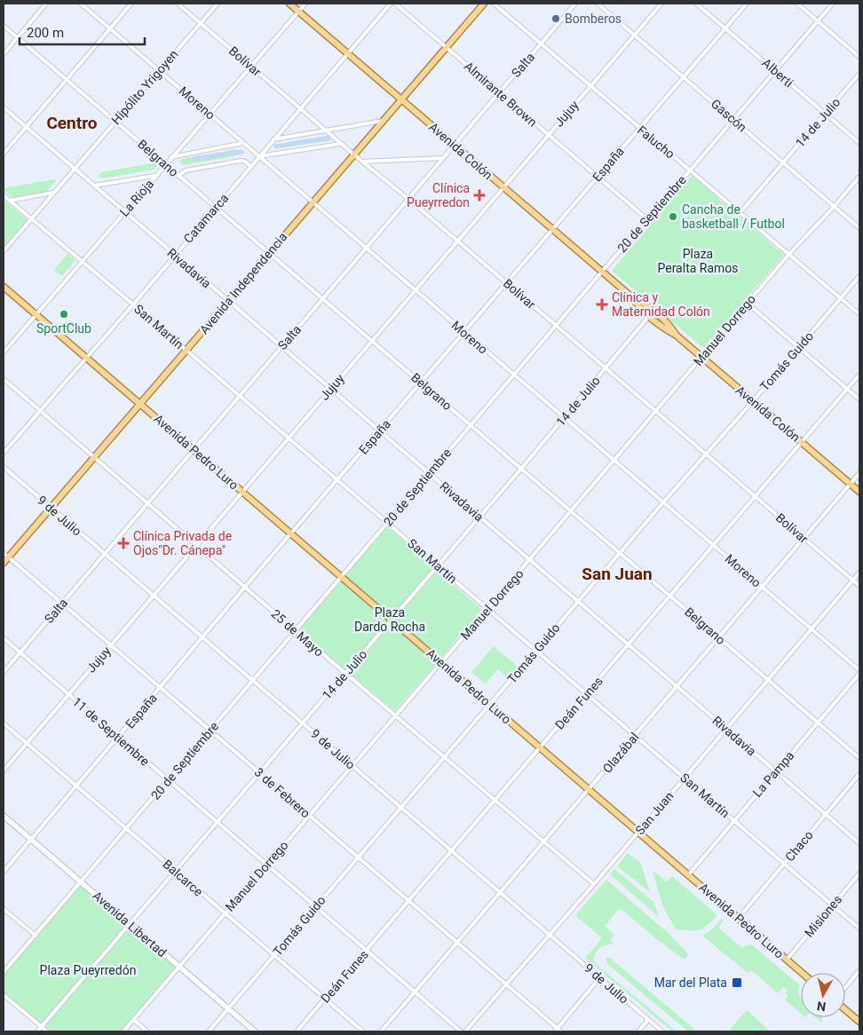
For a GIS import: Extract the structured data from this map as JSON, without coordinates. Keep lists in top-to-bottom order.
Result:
{
  "streets": {
    "main road": [
      "Avenida Colón",
      "Avenida Independencia",
      "Avenida Pedro Luro",
      "Avenida Libertad"
    ],
    "street": [
      "Bolívar",
      "Salta",
      "Alberti",
      "Hipólito Yrigoyen",
      "Almirante Brown",
      "Moreno",
      "Jujuy",
      "Gascón",
      "14 de Julio",
      "Falucho",
      "Belgrano",
      "España",
      "La Rioja",
      "20 de Septiembre",
      "Catamarca",
      "Rivadavia",
      "San Martín",
      "Manuel Dorrego",
      "Tomás Guido",
      "9 de Julio",
      "25 de Mayo",
      "Deán Funes",
      "11 de Septiembre",
      "Olazábal",
      "La Pampa",
      "3 de Febrero",
      "San Juan",
      "Chaco",
      "Balcarce",
      "Misiones"
    ]
  },
  "crossings": [
    ["Bolívar", "Salta"],
    ["Bolívar", "Hipólito Yrigoyen"],
    ["Bolívar", "Jujuy"],
    ["Bolívar", "14 de Julio"],
    ["Bolívar", "España"],
    ["Bolívar", "La Rioja"],
    ["Bolívar", "20 de Septiembre"],
    ["Bolívar", "Catamarca"],
    ["Bolívar", "Avenida Independencia"],
    ["Bolívar", "Manuel Dorrego"],
    ["Bolívar", "Tomás Guido"],
    ["Bolívar", "Deán Funes"],
    ["Bolívar", "Olazábal"],
    ["Bolívar", "San Juan"],
    ["Salta", "Almirante Brown"],
    ["Salta", "Moreno"],
    ["Salta", "Falucho"],
    ["Salta", "Avenida Colón"],
    ["Salta", "Belgrano"],
    ["Salta", "Rivadavia"],
    ["Salta", "San Martín"],
    ["Salta", "Avenida Pedro Luro"],
    ["Salta", "9 de Julio"],
    ["Salta", "25 de Mayo"],
    ["Salta", "11 de Septiembre"],
    ["Salta", "3 de Febrero"],
    ["Alberti", "14 de Julio"],
    ["Alberti", "España"],
    ["Alberti", "20 de Septiembre"],
    ["Hipólito Yrigoyen", "Moreno"],
    ["Hipólito Yrigoyen", "Belgrano"],
    ["Hipólito Yrigoyen", "Rivadavia"],
    ["Hipólito Yrigoyen", "San Martín"],
    ["Almirante Brown", "Jujuy"],
    ["Almirante Brown", "España"],
    ["Almirante Brown", "20 de Septiembre"],
    ["Almirante Brown", "Avenida Independencia"],
    ["Moreno", "Jujuy"],
    ["Moreno", "14 de Julio"],
    ["Moreno", "España"],
    ["Moreno", "La Rioja"],
    ["Moreno", "20 de Septiembre"],
    ["Moreno", "Catamarca"],
    ["Moreno", "Avenida Independencia"],
    ["Moreno", "Manuel Dorrego"],
    ["Moreno", "Tomás Guido"],
    ["Moreno", "Deán Funes"],
    ["Moreno", "Olazábal"],
    ["Moreno", "La Pampa"],
    ["Moreno", "San Juan"],
    ["Jujuy", "Gascón"],
    ["Jujuy", "Falucho"],
    ["Jujuy", "Avenida Colón"],
    ["Jujuy", "Belgrano"],
    ["Jujuy", "Rivadavia"],
    ["Jujuy", "San Martín"],
    ["Jujuy", "Avenida Pedro Luro"],
    ["Jujuy", "9 de Julio"],
    ["Jujuy", "25 de Mayo"],
    ["Jujuy", "11 de Septiembre"],
    ["Jujuy", "3 de Febrero"],
    ["Jujuy", "Balcarce"],
    ["Gascón", "14 de Julio"],
    ["Gascón", "España"],
    ["Gascón", "20 de Septiembre"],
    ["Gascón", "Manuel Dorrego"],
    ["14 de Julio", "Falucho"],
    ["14 de Julio", "Avenida Colón"],
    ["14 de Julio", "Belgrano"],
    ["14 de Julio", "Rivadavia"],
    ["14 de Julio", "San Martín"],
    ["14 de Julio", "Avenida Pedro Luro"],
    ["14 de Julio", "9 de Julio"],
    ["14 de Julio", "25 de Mayo"],
    ["14 de Julio", "11 de Septiembre"],
    ["14 de Julio", "3 de Febrero"],
    ["14 de Julio", "Balcarce"],
    ["14 de Julio", "Avenida Libertad"],
    ["Falucho", "España"],
    ["Falucho", "20 de Septiembre"],
    ["Falucho", "Manuel Dorrego"],
    ["Falucho", "Tomás Guido"],
    ["Avenida Colón", "España"],
    ["Avenida Colón", "La Rioja"],
    ["Avenida Colón", "20 de Septiembre"],
    ["Avenida Colón", "Catamarca"],
    ["Avenida Colón", "Avenida Independencia"],
    ["Avenida Colón", "Manuel Dorrego"],
    ["Avenida Colón", "Tomás Guido"],
    ["Avenida Colón", "Deán Funes"],
    ["Avenida Colón", "Olazábal"],
    ["Belgrano", "España"],
    ["Belgrano", "La Rioja"],
    ["Belgrano", "20 de Septiembre"],
    ["Belgrano", "Catamarca"],
    ["Belgrano", "Avenida Independencia"],
    ["Belgrano", "Manuel Dorrego"],
    ["Belgrano", "Tomás Guido"],
    ["Belgrano", "Deán Funes"],
    ["Belgrano", "Olazábal"],
    ["Belgrano", "La Pampa"],
    ["Belgrano", "San Juan"],
    ["España", "Rivadavia"],
    ["España", "San Martín"],
    ["España", "Avenida Pedro Luro"],
    ["España", "9 de Julio"],
    ["España", "25 de Mayo"],
    ["España", "11 de Septiembre"],
    ["España", "3 de Febrero"],
    ["España", "Balcarce"],
    ["España", "Avenida Libertad"],
    ["La Rioja", "Rivadavia"],
    ["La Rioja", "San Martín"],
    ["La Rioja", "Avenida Pedro Luro"],
    ["20 de Septiembre", "Rivadavia"],
    ["20 de Septiembre", "San Martín"],
    ["20 de Septiembre", "Avenida Pedro Luro"],
    ["20 de Septiembre", "9 de Julio"],
    ["20 de Septiembre", "25 de Mayo"],
    ["20 de Septiembre", "11 de Septiembre"],
    ["20 de Septiembre", "3 de Febrero"],
    ["20 de Septiembre", "Balcarce"],
    ["20 de Septiembre", "Avenida Libertad"],
    ["Catamarca", "Rivadavia"],
    ["Catamarca", "San Martín"],
    ["Catamarca", "Avenida Pedro Luro"],
    ["Catamarca", "25 de Mayo"],
    ["Rivadavia", "Avenida Independencia"],
    ["Rivadavia", "Manuel Dorrego"],
    ["Rivadavia", "Tomás Guido"],
    ["Rivadavia", "Deán Funes"],
    ["Rivadavia", "Olazábal"],
    ["Rivadavia", "La Pampa"],
    ["Rivadavia", "San Juan"],
    ["Rivadavia", "Chaco"],
    ["Avenida Independencia", "San Martín"],
    ["Avenida Independencia", "Avenida Pedro Luro"],
    ["Avenida Independencia", "9 de Julio"],
    ["Avenida Independencia", "25 de Mayo"],
    ["Avenida Independencia", "3 de Febrero"],
    ["San Martín", "Manuel Dorrego"],
    ["San Martín", "Tomás Guido"],
    ["San Martín", "Deán Funes"],
    ["San Martín", "Olazábal"],
    ["San Martín", "La Pampa"],
    ["San Martín", "San Juan"],
    ["San Martín", "Chaco"],
    ["San Martín", "Misiones"],
    ["Manuel Dorrego", "Avenida Pedro Luro"],
    ["Manuel Dorrego", "9 de Julio"],
    ["Manuel Dorrego", "25 de Mayo"],
    ["Manuel Dorrego", "11 de Septiembre"],
    ["Manuel Dorrego", "3 de Febrero"],
    ["Manuel Dorrego", "Balcarce"],
    ["Manuel Dorrego", "Avenida Libertad"],
    ["Tomás Guido", "Avenida Pedro Luro"],
    ["Tomás Guido", "9 de Julio"],
    ["Tomás Guido", "25 de Mayo"],
    ["Tomás Guido", "11 de Septiembre"],
    ["Tomás Guido", "3 de Febrero"],
    ["Tomás Guido", "Balcarce"],
    ["Tomás Guido", "Avenida Libertad"],
    ["Avenida Pedro Luro", "Deán Funes"],
    ["Avenida Pedro Luro", "Olazábal"],
    ["Avenida Pedro Luro", "La Pampa"],
    ["Avenida Pedro Luro", "San Juan"],
    ["Avenida Pedro Luro", "Chaco"],
    ["Avenida Pedro Luro", "Misiones"],
    ["9 de Julio", "Deán Funes"],
    ["9 de Julio", "Olazábal"],
    ["9 de Julio", "San Juan"],
    ["25 de Mayo", "Deán Funes"],
    ["25 de Mayo", "Olazábal"],
    ["25 de Mayo", "San Juan"],
    ["Deán Funes", "11 de Septiembre"],
    ["Deán Funes", "3 de Febrero"],
    ["Deán Funes", "Balcarce"],
    ["11 de Septiembre", "Olazábal"],
    ["Olazábal", "3 de Febrero"],
    ["3 de Febrero", "San Juan"]
  ],
  "districts": ["Centro", "San Juan"],
  "parks": ["Plaza Peralta Ramos", "Plaza Dardo Rocha", "Plaza Pueyrredón"],
  "places": {
    "other": ["Bomberos", "Cancha de basketball / Futbol", "SportClub"],
    "health": ["Clínica Pueyrredon", "Clínica y Maternidad Colón", "Clínica Privada de Ojos\"Dr. Cánepa\""],
    "transit": ["Mar del Plata"]
  },
  "scale_bar": "200 m",
  "north": "bottom"
}
